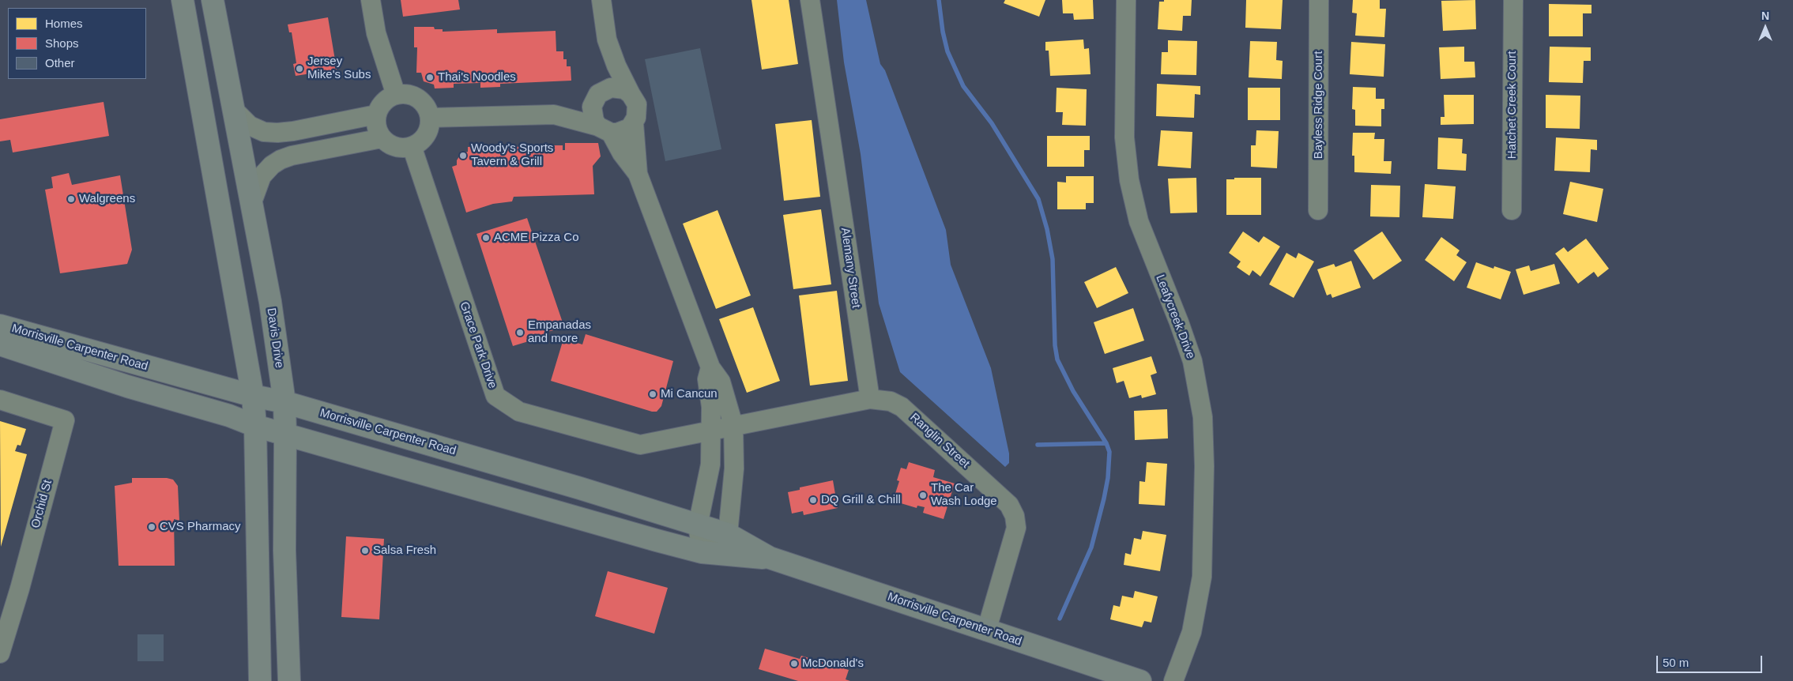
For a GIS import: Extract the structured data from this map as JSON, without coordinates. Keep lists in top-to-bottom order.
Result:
{
  "streets": {
    "main road": ["Davis Drive", "Morrisville Carpenter Road"],
    "street": [
      "Bayless Ridge Court",
      "Hatchet Creek Court",
      "Alemany Street",
      "Leafycreek Drive",
      "Grace Park Drive",
      "Ranglin Street",
      "Orchid St"
    ]
  },
  "crossings": [
    ["Alemany Street", "Ranglin Street"],
    ["Davis Drive", "Morrisville Carpenter Road"],
    ["Morrisville Carpenter Road", "Ranglin Street"]
  ],
  "places": [
    "Jersey Mike's Subs",
    "Thai's Noodles",
    "Woody's Sports Tavern & Grill",
    "Walgreens",
    "ACME Pizza Co",
    "Empanadas and more",
    "Mi Cancun",
    "The Car Wash Lodge",
    "DQ Grill & Chill",
    "CVS Pharmacy",
    "Salsa Fresh",
    "McDonald's"
  ],
  "legend": ["Homes", "Shops", "Other"],
  "scale_bar": "50 m",
  "north": "top"
}
